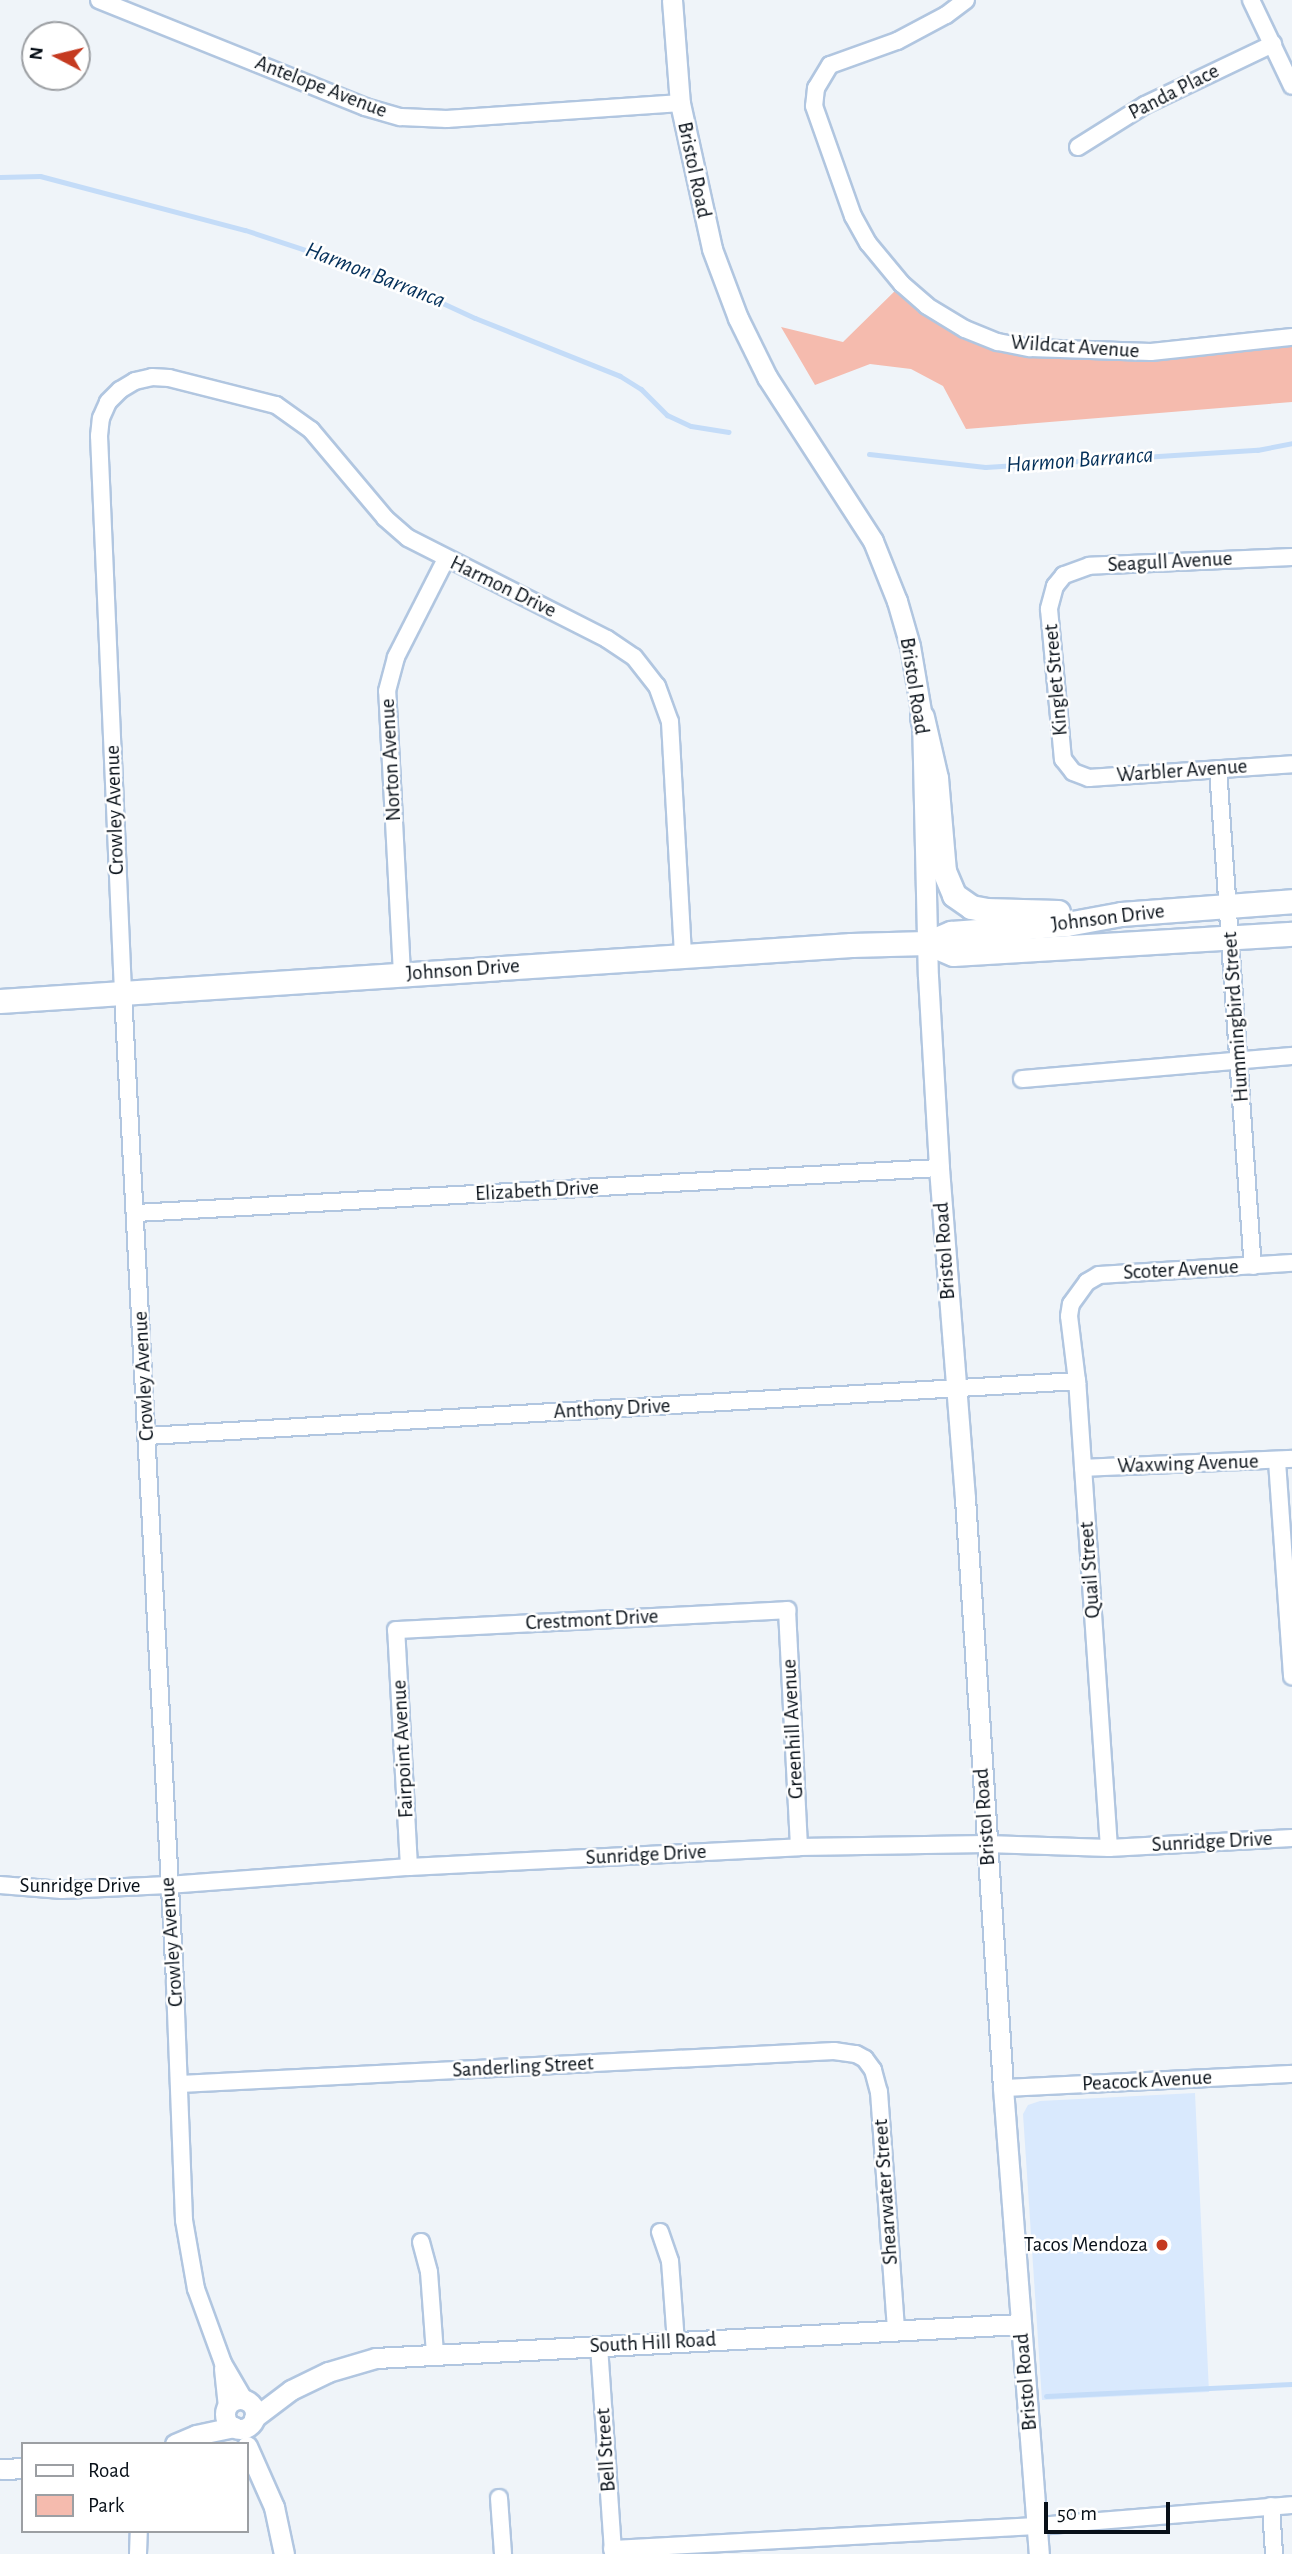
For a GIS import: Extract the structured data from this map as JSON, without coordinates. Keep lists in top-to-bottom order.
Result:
{
  "streets": {
    "main road": ["Johnson Drive"],
    "street": [
      "Antelope Avenue",
      "Panda Place",
      "Bristol Road",
      "Wildcat Avenue",
      "Seagull Avenue",
      "Harmon Drive",
      "Kinglet Street",
      "Norton Avenue",
      "Warbler Avenue",
      "Crowley Avenue",
      "Hummingbird Street",
      "Elizabeth Drive",
      "Scoter Avenue",
      "Anthony Drive",
      "Waxwing Avenue",
      "Quail Street",
      "Crestmont Drive",
      "Greenhill Avenue",
      "Fairpoint Avenue",
      "Sunridge Drive",
      "Sanderling Street",
      "Peacock Avenue",
      "Shearwater Street",
      "South Hill Road",
      "Bell Street"
    ]
  },
  "crossings": [
    ["Antelope Avenue", "Bristol Road"],
    ["Bristol Road", "Johnson Drive"],
    ["Bristol Road", "Elizabeth Drive"],
    ["Bristol Road", "Anthony Drive"],
    ["Bristol Road", "Sunridge Drive"],
    ["Bristol Road", "Peacock Avenue"],
    ["Bristol Road", "South Hill Road"],
    ["Seagull Avenue", "Kinglet Street"],
    ["Harmon Drive", "Norton Avenue"],
    ["Harmon Drive", "Crowley Avenue"],
    ["Harmon Drive", "Johnson Drive"],
    ["Kinglet Street", "Warbler Avenue"],
    ["Norton Avenue", "Johnson Drive"],
    ["Warbler Avenue", "Hummingbird Street"],
    ["Crowley Avenue", "Johnson Drive"],
    ["Crowley Avenue", "Elizabeth Drive"],
    ["Crowley Avenue", "Anthony Drive"],
    ["Crowley Avenue", "Sunridge Drive"],
    ["Crowley Avenue", "Sanderling Street"],
    ["Crowley Avenue", "South Hill Road"],
    ["Johnson Drive", "Hummingbird Street"],
    ["Hummingbird Street", "Scoter Avenue"],
    ["Scoter Avenue", "Quail Street"],
    ["Anthony Drive", "Quail Street"],
    ["Waxwing Avenue", "Quail Street"],
    ["Quail Street", "Sunridge Drive"],
    ["Crestmont Drive", "Greenhill Avenue"],
    ["Crestmont Drive", "Fairpoint Avenue"],
    ["Greenhill Avenue", "Sunridge Drive"],
    ["Fairpoint Avenue", "Sunridge Drive"],
    ["Sanderling Street", "Shearwater Street"],
    ["Shearwater Street", "South Hill Road"],
    ["South Hill Road", "Bell Street"]
  ],
  "water": ["Harmon Barranca"],
  "places": ["Tacos Mendoza"],
  "legend": ["Road", "Park"],
  "scale_bar": "50 m",
  "north": "left"
}
